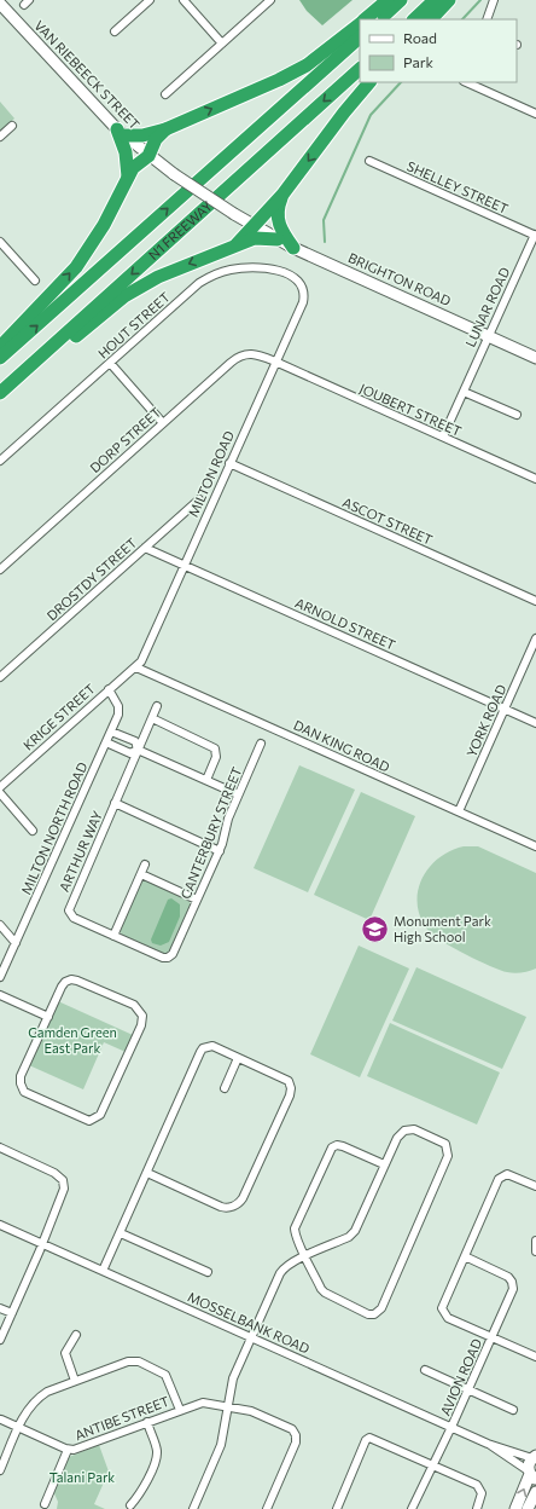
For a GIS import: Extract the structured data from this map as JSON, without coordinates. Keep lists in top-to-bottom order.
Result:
{
  "streets": {
    "highway": ["N1 FREEWAY"],
    "main road": ["VAN RIEBEECK STREET", "BRIGHTON ROAD"],
    "street": [
      "SHELLEY STREET",
      "LUNAR ROAD",
      "HOUT STREET",
      "JOUBERT STREET",
      "DORP STREET",
      "MILTON ROAD",
      "ASCOT STREET",
      "DROSTDY STREET",
      "ARNOLD STREET",
      "KRIGE STREET",
      "YORK ROAD",
      "DAN KING ROAD",
      "MILTON NORTH ROAD",
      "CANTERBURY STREET",
      "ARTHUR WAY",
      "MOSSELBANK ROAD",
      "AVION ROAD",
      "ANTIBE STREET"
    ]
  },
  "crossings": [
    ["VAN RIEBEECK STREET", "BRIGHTON ROAD"],
    ["SHELLEY STREET", "LUNAR ROAD"],
    ["BRIGHTON ROAD", "LUNAR ROAD"],
    ["LUNAR ROAD", "JOUBERT STREET"],
    ["HOUT STREET", "MILTON ROAD"],
    ["JOUBERT STREET", "DORP STREET"],
    ["JOUBERT STREET", "MILTON ROAD"],
    ["DORP STREET", "MILTON ROAD"],
    ["MILTON ROAD", "ASCOT STREET"],
    ["MILTON ROAD", "ARNOLD STREET"],
    ["MILTON ROAD", "KRIGE STREET"],
    ["MILTON ROAD", "DAN KING ROAD"],
    ["DROSTDY STREET", "ARNOLD STREET"],
    ["ARNOLD STREET", "YORK ROAD"],
    ["KRIGE STREET", "DAN KING ROAD"],
    ["KRIGE STREET", "MILTON NORTH ROAD"],
    ["YORK ROAD", "DAN KING ROAD"],
    ["CANTERBURY STREET", "ARTHUR WAY"],
    ["MOSSELBANK ROAD", "AVION ROAD"]
  ],
  "parks": ["Camden Green East Park", "Talani Park"],
  "places": {
    "school or university": ["Monument Park High School"]
  },
  "legend": ["Road", "Park"]
}
